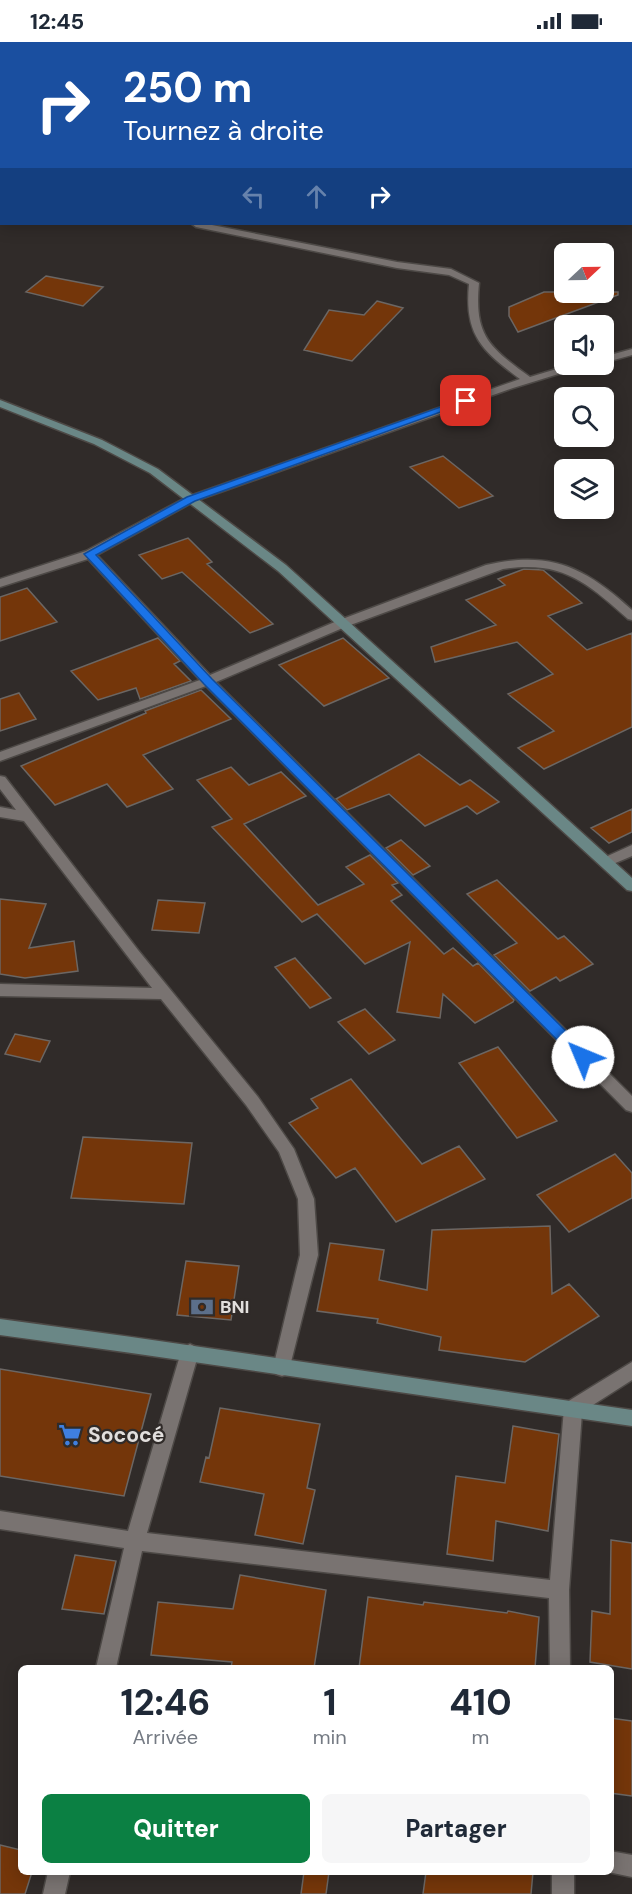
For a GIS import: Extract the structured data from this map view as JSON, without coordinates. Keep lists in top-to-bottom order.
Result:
{
  "places": {
    "bank": ["BNI"],
    "supermarket": ["Sococé"]
  },
  "north": "right",
  "page": {
    "status": "12:45",
    "turn": ["250 m", "Tournez à droite"],
    "eta": [
      "12:46",
      "Arrivée",
      "1",
      "min",
      "410",
      "m"
    ],
    "buttons": ["Quitter", "Partager"]
  }
}
